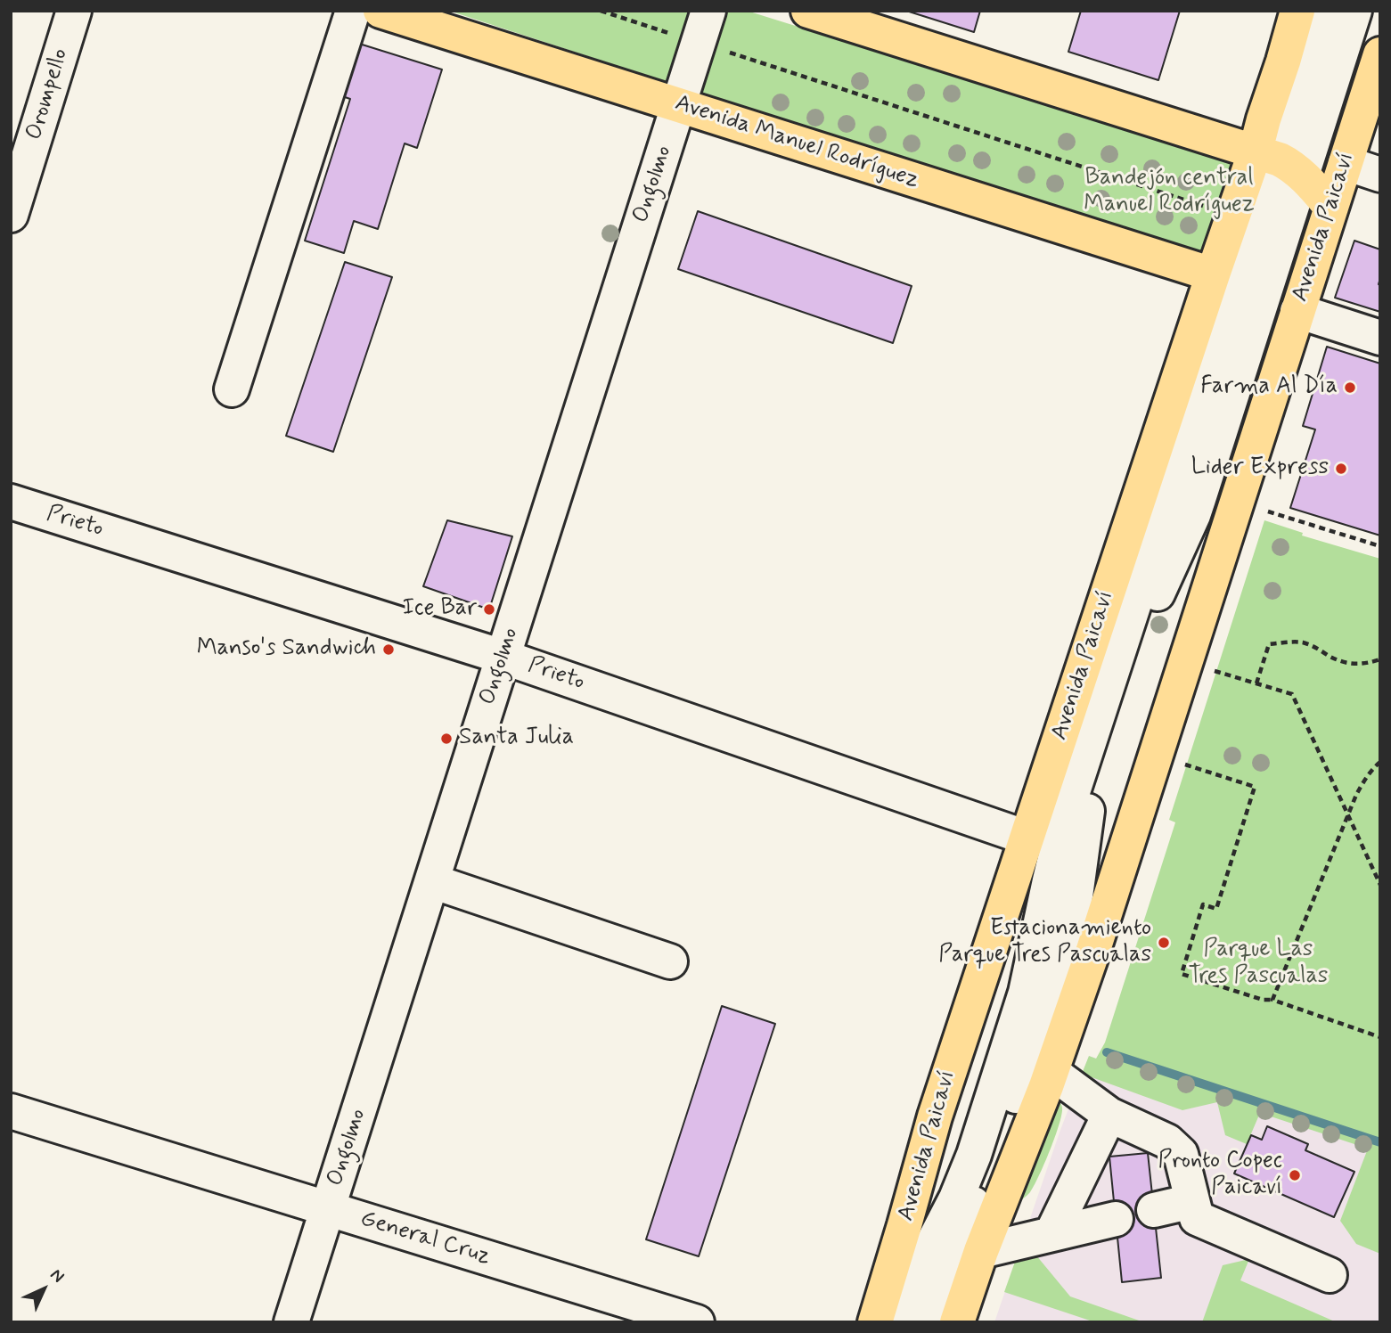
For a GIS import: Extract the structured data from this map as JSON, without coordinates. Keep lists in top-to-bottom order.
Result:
{
  "streets": {
    "main road": ["Avenida Manuel Rodríguez", "Avenida Paicaví"],
    "street": [
      "Orompello",
      "Ongolmo",
      "Prieto",
      "General Cruz"
    ]
  },
  "crossings": [
    ["Avenida Manuel Rodríguez", "Ongolmo"],
    ["Avenida Manuel Rodríguez", "Avenida Paicaví"],
    ["Ongolmo", "Prieto"],
    ["Ongolmo", "General Cruz"],
    ["Avenida Paicaví", "Prieto"]
  ],
  "parks": ["Bandejón central Manuel Rodríguez", "Parque Las Tres Pascualas"],
  "places": [
    "Farma Al Día",
    "Lider Express",
    "Ice Bar",
    "Manso's Sandwich",
    "Santa Julia",
    "Estacionamiento Parque Tres Pascualas",
    "Pronto Copec Paicaví"
  ],
  "north": "top right"
}
